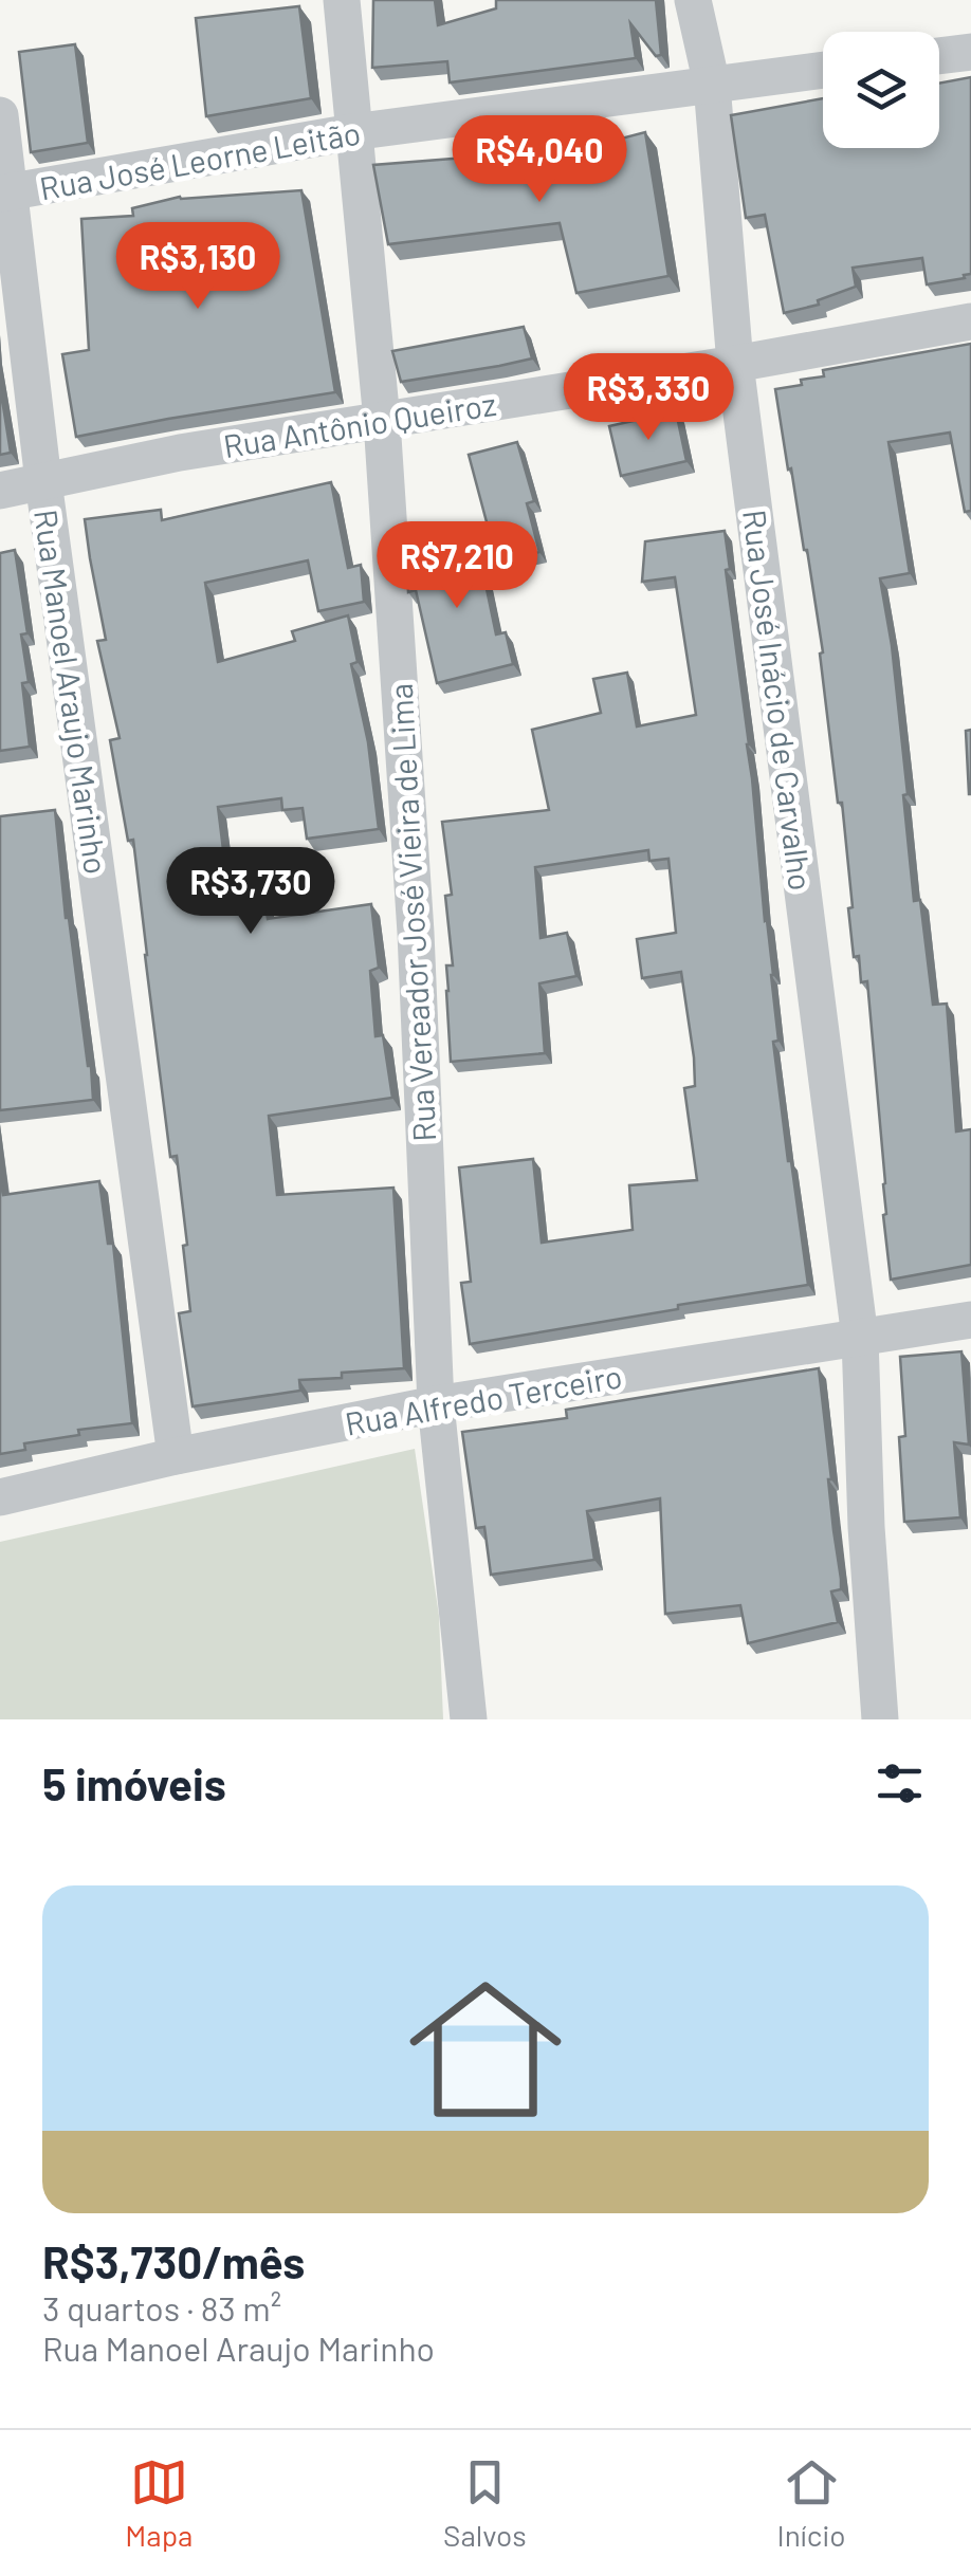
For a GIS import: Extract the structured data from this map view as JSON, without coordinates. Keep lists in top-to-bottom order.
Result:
{
  "streets": {
    "street": [
      "Rua José Leorne Leitão",
      "Rua Antônio Queiroz",
      "Rua Manoel Araujo Marinho",
      "Rua José Inácio de Carvalho",
      "Rua Vereador José Vieira de Lima",
      "Rua Alfredo Terceiro"
    ]
  },
  "crossings": [
    ["Rua José Leorne Leitão", "Rua Manoel Araujo Marinho"],
    ["Rua José Leorne Leitão", "Rua José Inácio de Carvalho"],
    ["Rua José Leorne Leitão", "Rua Vereador José Vieira de Lima"],
    ["Rua Antônio Queiroz", "Rua Manoel Araujo Marinho"],
    ["Rua Antônio Queiroz", "Rua José Inácio de Carvalho"],
    ["Rua Antônio Queiroz", "Rua Vereador José Vieira de Lima"],
    ["Rua Manoel Araujo Marinho", "Rua Alfredo Terceiro"],
    ["Rua José Inácio de Carvalho", "Rua Alfredo Terceiro"],
    ["Rua Vereador José Vieira de Lima", "Rua Alfredo Terceiro"]
  ],
  "page": {
    "price": [
      "R$4,040",
      "R$3,130",
      "R$3,330",
      "R$7,210",
      "R$3,730"
    ],
    "heading": "5 imóveis",
    "list": [
      {
        "name": "R$3,730/mês",
        "note": "3 quartos · 83 m² · Rua Manoel Araujo Marinho"
      }
    ],
    "tabs": ["Mapa", "Salvos", "Início"]
  }
}
